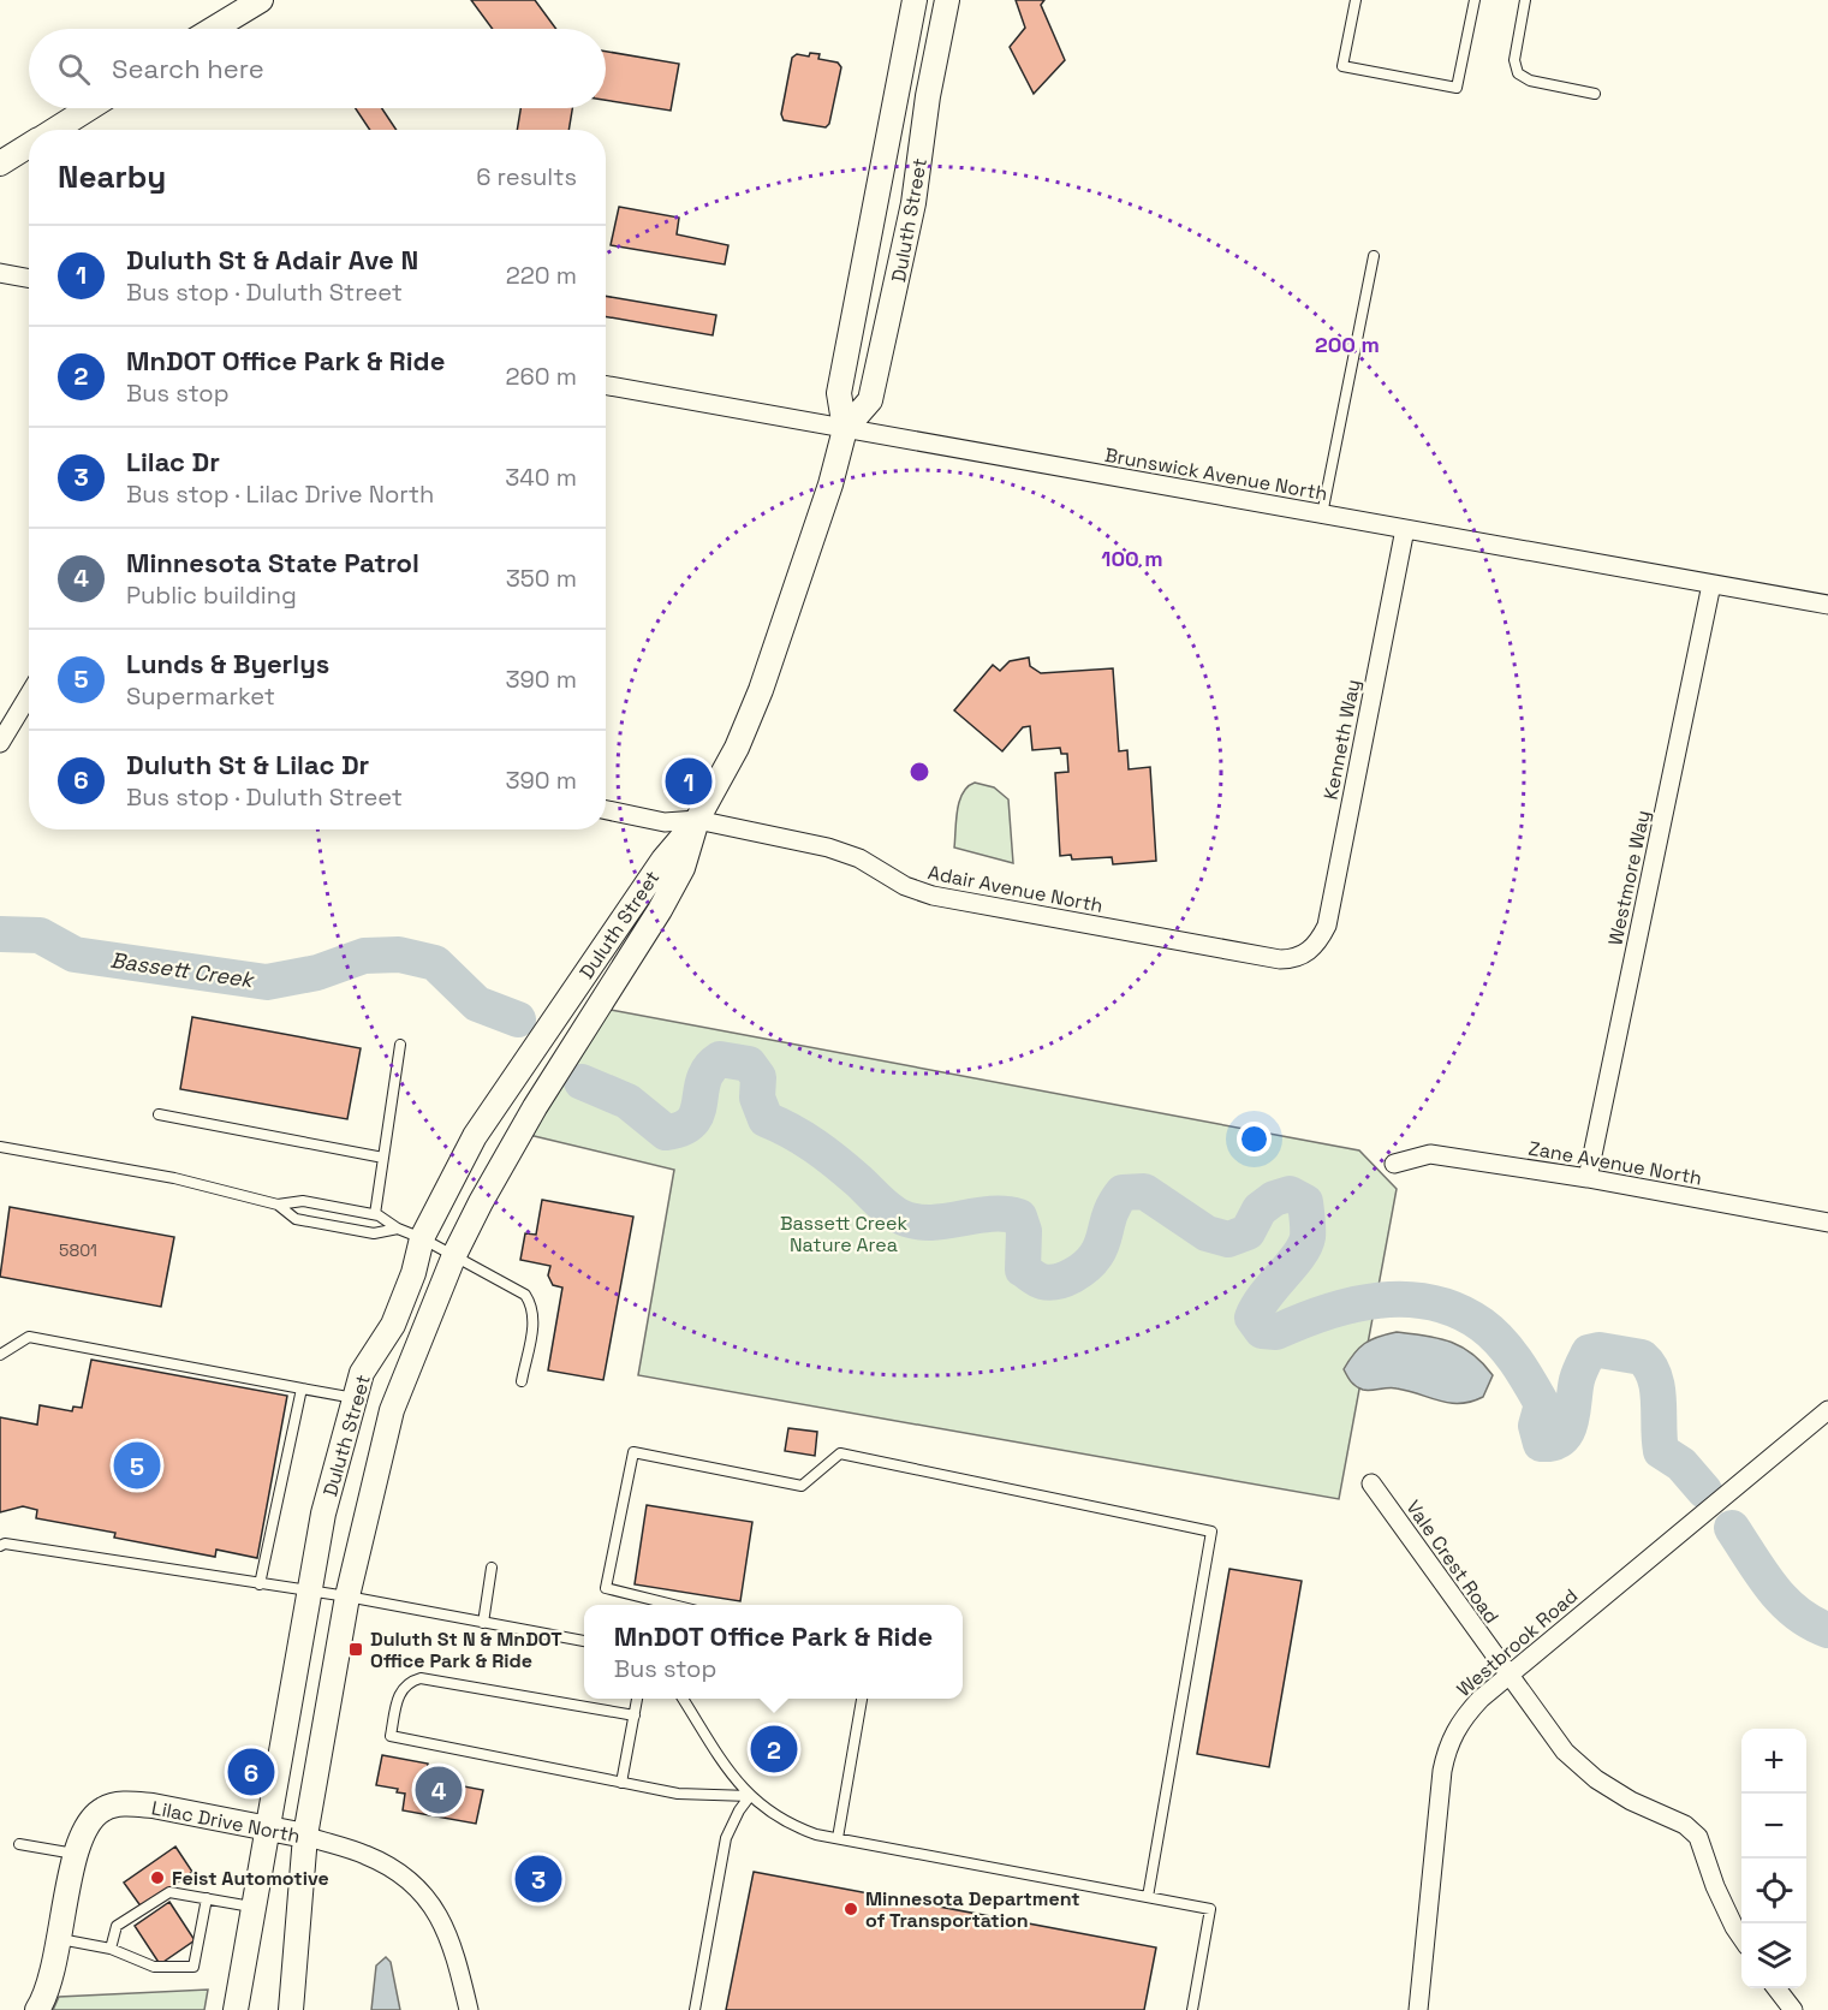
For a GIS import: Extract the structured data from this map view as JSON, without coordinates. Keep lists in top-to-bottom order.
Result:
{
  "streets": {
    "street": [
      "Duluth Street",
      "Brunswick Avenue North",
      "Kenneth Way",
      "Westmore Way",
      "Adair Avenue North",
      "Zane Avenue North",
      "Vale Crest Road",
      "Westbrook Road",
      "Lilac Drive North"
    ]
  },
  "crossings": [
    ["Duluth Street", "Brunswick Avenue North"],
    ["Duluth Street", "Adair Avenue North"],
    ["Duluth Street", "Lilac Drive North"],
    ["Brunswick Avenue North", "Kenneth Way"],
    ["Brunswick Avenue North", "Westmore Way"],
    ["Kenneth Way", "Adair Avenue North"],
    ["Westmore Way", "Zane Avenue North"],
    ["Vale Crest Road", "Westbrook Road"]
  ],
  "water": ["Bassett Creek"],
  "parks": ["Bassett Creek Nature Area"],
  "places": {
    "transit": ["Duluth St N & MnDOT Office Park & Ride"],
    "other": ["Feist Automotive", "Minnesota Department of Transportation"]
  },
  "house_numbers": ["5801"],
  "page": {
    "search": "Search here",
    "heading": ["Nearby", "6 results"],
    "list": [
      {
        "mark": "1",
        "name": "Duluth St & Adair Ave N",
        "note": "Bus stop · Duluth Street",
        "value": "220 m"
      },
      {
        "mark": "2",
        "name": "MnDOT Office Park & Ride",
        "note": "Bus stop",
        "value": "260 m"
      },
      {
        "mark": "3",
        "name": "Lilac Dr",
        "note": "Bus stop · Lilac Drive North",
        "value": "340 m"
      },
      {
        "mark": "4",
        "name": "Minnesota State Patrol",
        "note": "Public building",
        "value": "350 m"
      },
      {
        "mark": "5",
        "name": "Lunds & Byerlys",
        "note": "Supermarket",
        "value": "390 m"
      },
      {
        "mark": "6",
        "name": "Duluth St & Lilac Dr",
        "note": "Bus stop · Duluth Street",
        "value": "390 m"
      }
    ],
    "pins": [
      "1",
      "5",
      "2",
      "6",
      "4",
      "3"
    ],
    "popup": ["MnDOT Office Park & Ride", "Bus stop"],
    "map_buttons": ["+", "−"]
  },
  "rings": ["200 m", "100 m"]
}
